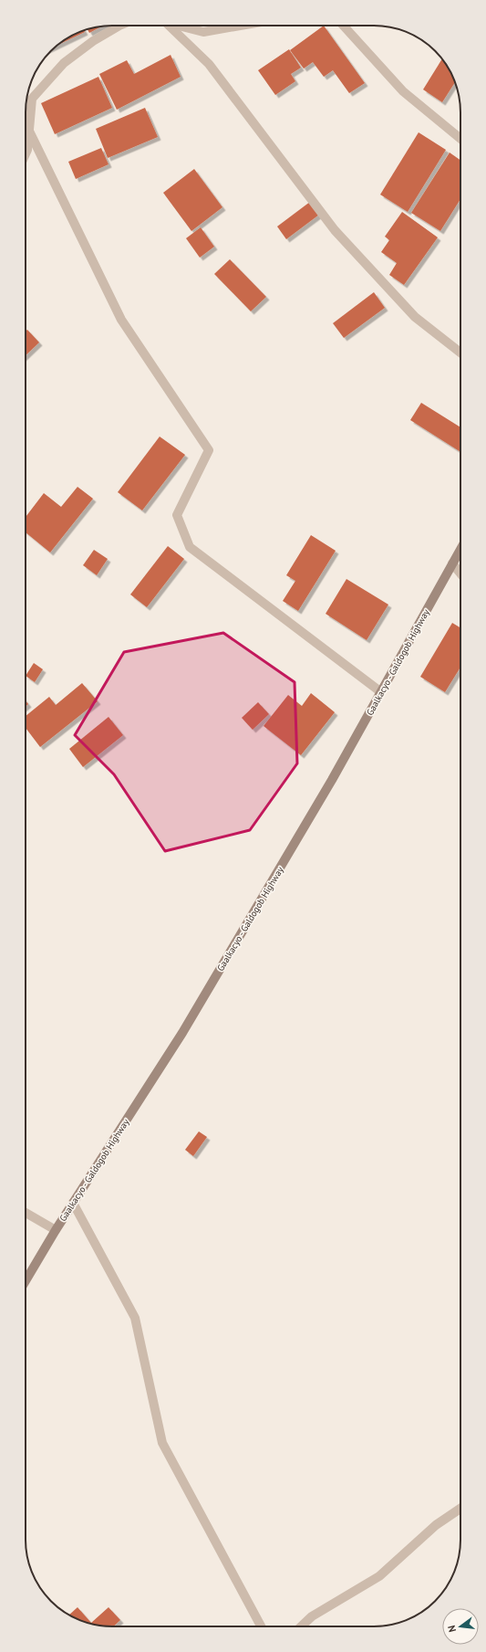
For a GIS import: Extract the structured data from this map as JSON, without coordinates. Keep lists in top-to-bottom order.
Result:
{
  "streets": {
    "street": ["Gaalkacyo - Galdogob Highway"]
  },
  "north": "left"
}
